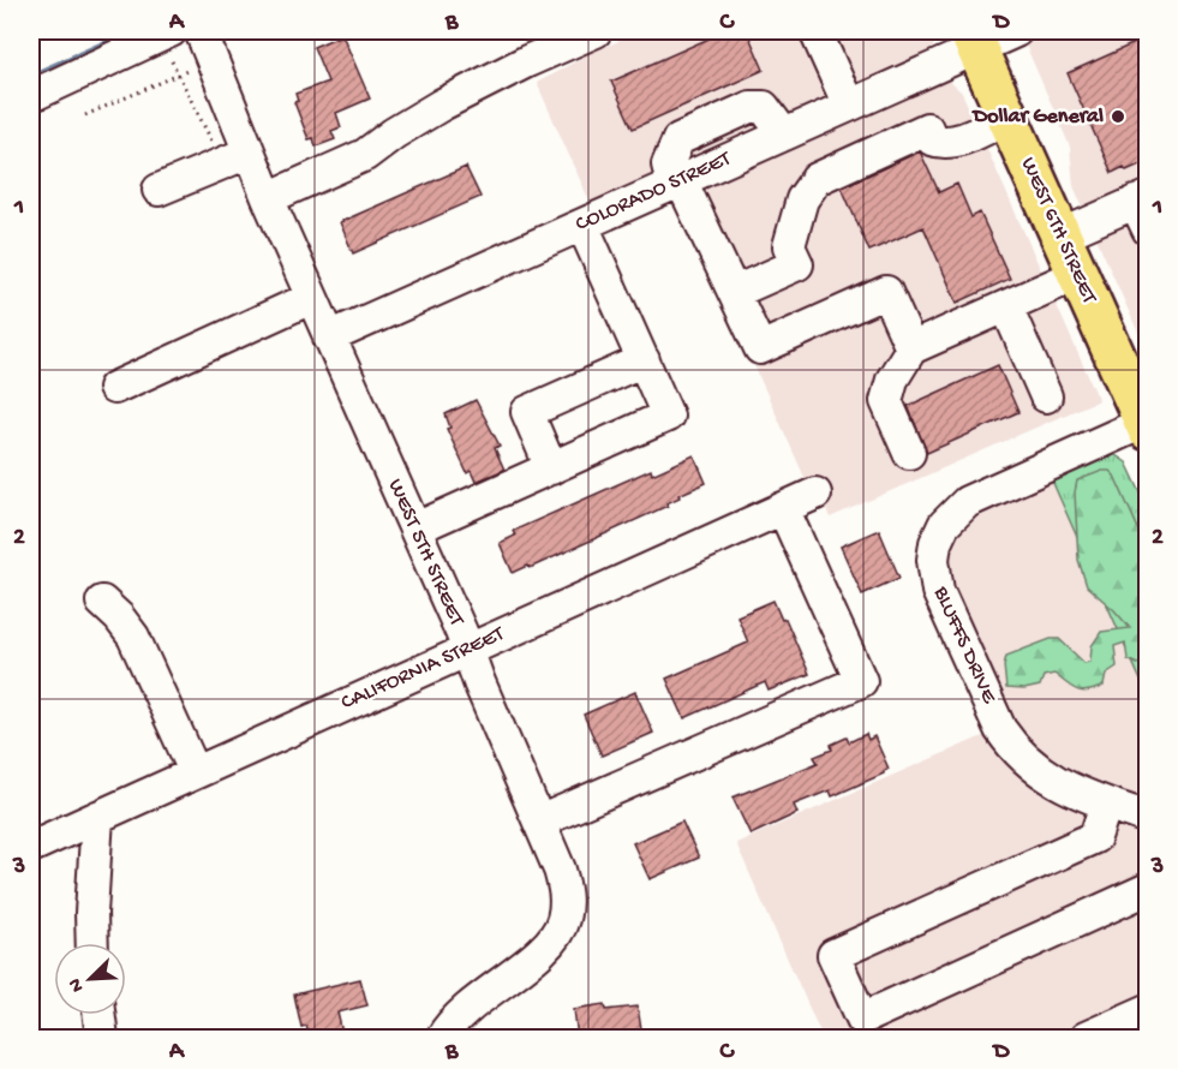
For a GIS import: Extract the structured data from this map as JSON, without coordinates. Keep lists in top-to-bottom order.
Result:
{
  "streets": {
    "highway": ["WEST 6TH STREET"],
    "street": [
      "COLORADO STREET",
      "WEST 5TH STREET",
      "BLUFFS DRIVE",
      "CALIFORNIA STREET"
    ]
  },
  "crossings": [
    ["COLORADO STREET", "WEST 5TH STREET"],
    ["WEST 6TH STREET", "BLUFFS DRIVE"],
    ["WEST 5TH STREET", "CALIFORNIA STREET"]
  ],
  "places": ["Dollar General"],
  "north": "bottom left",
  "grid": {
    "columns": [
      "A",
      "B",
      "C",
      "D"
    ],
    "rows": ["1", "2", "3"]
  }
}
